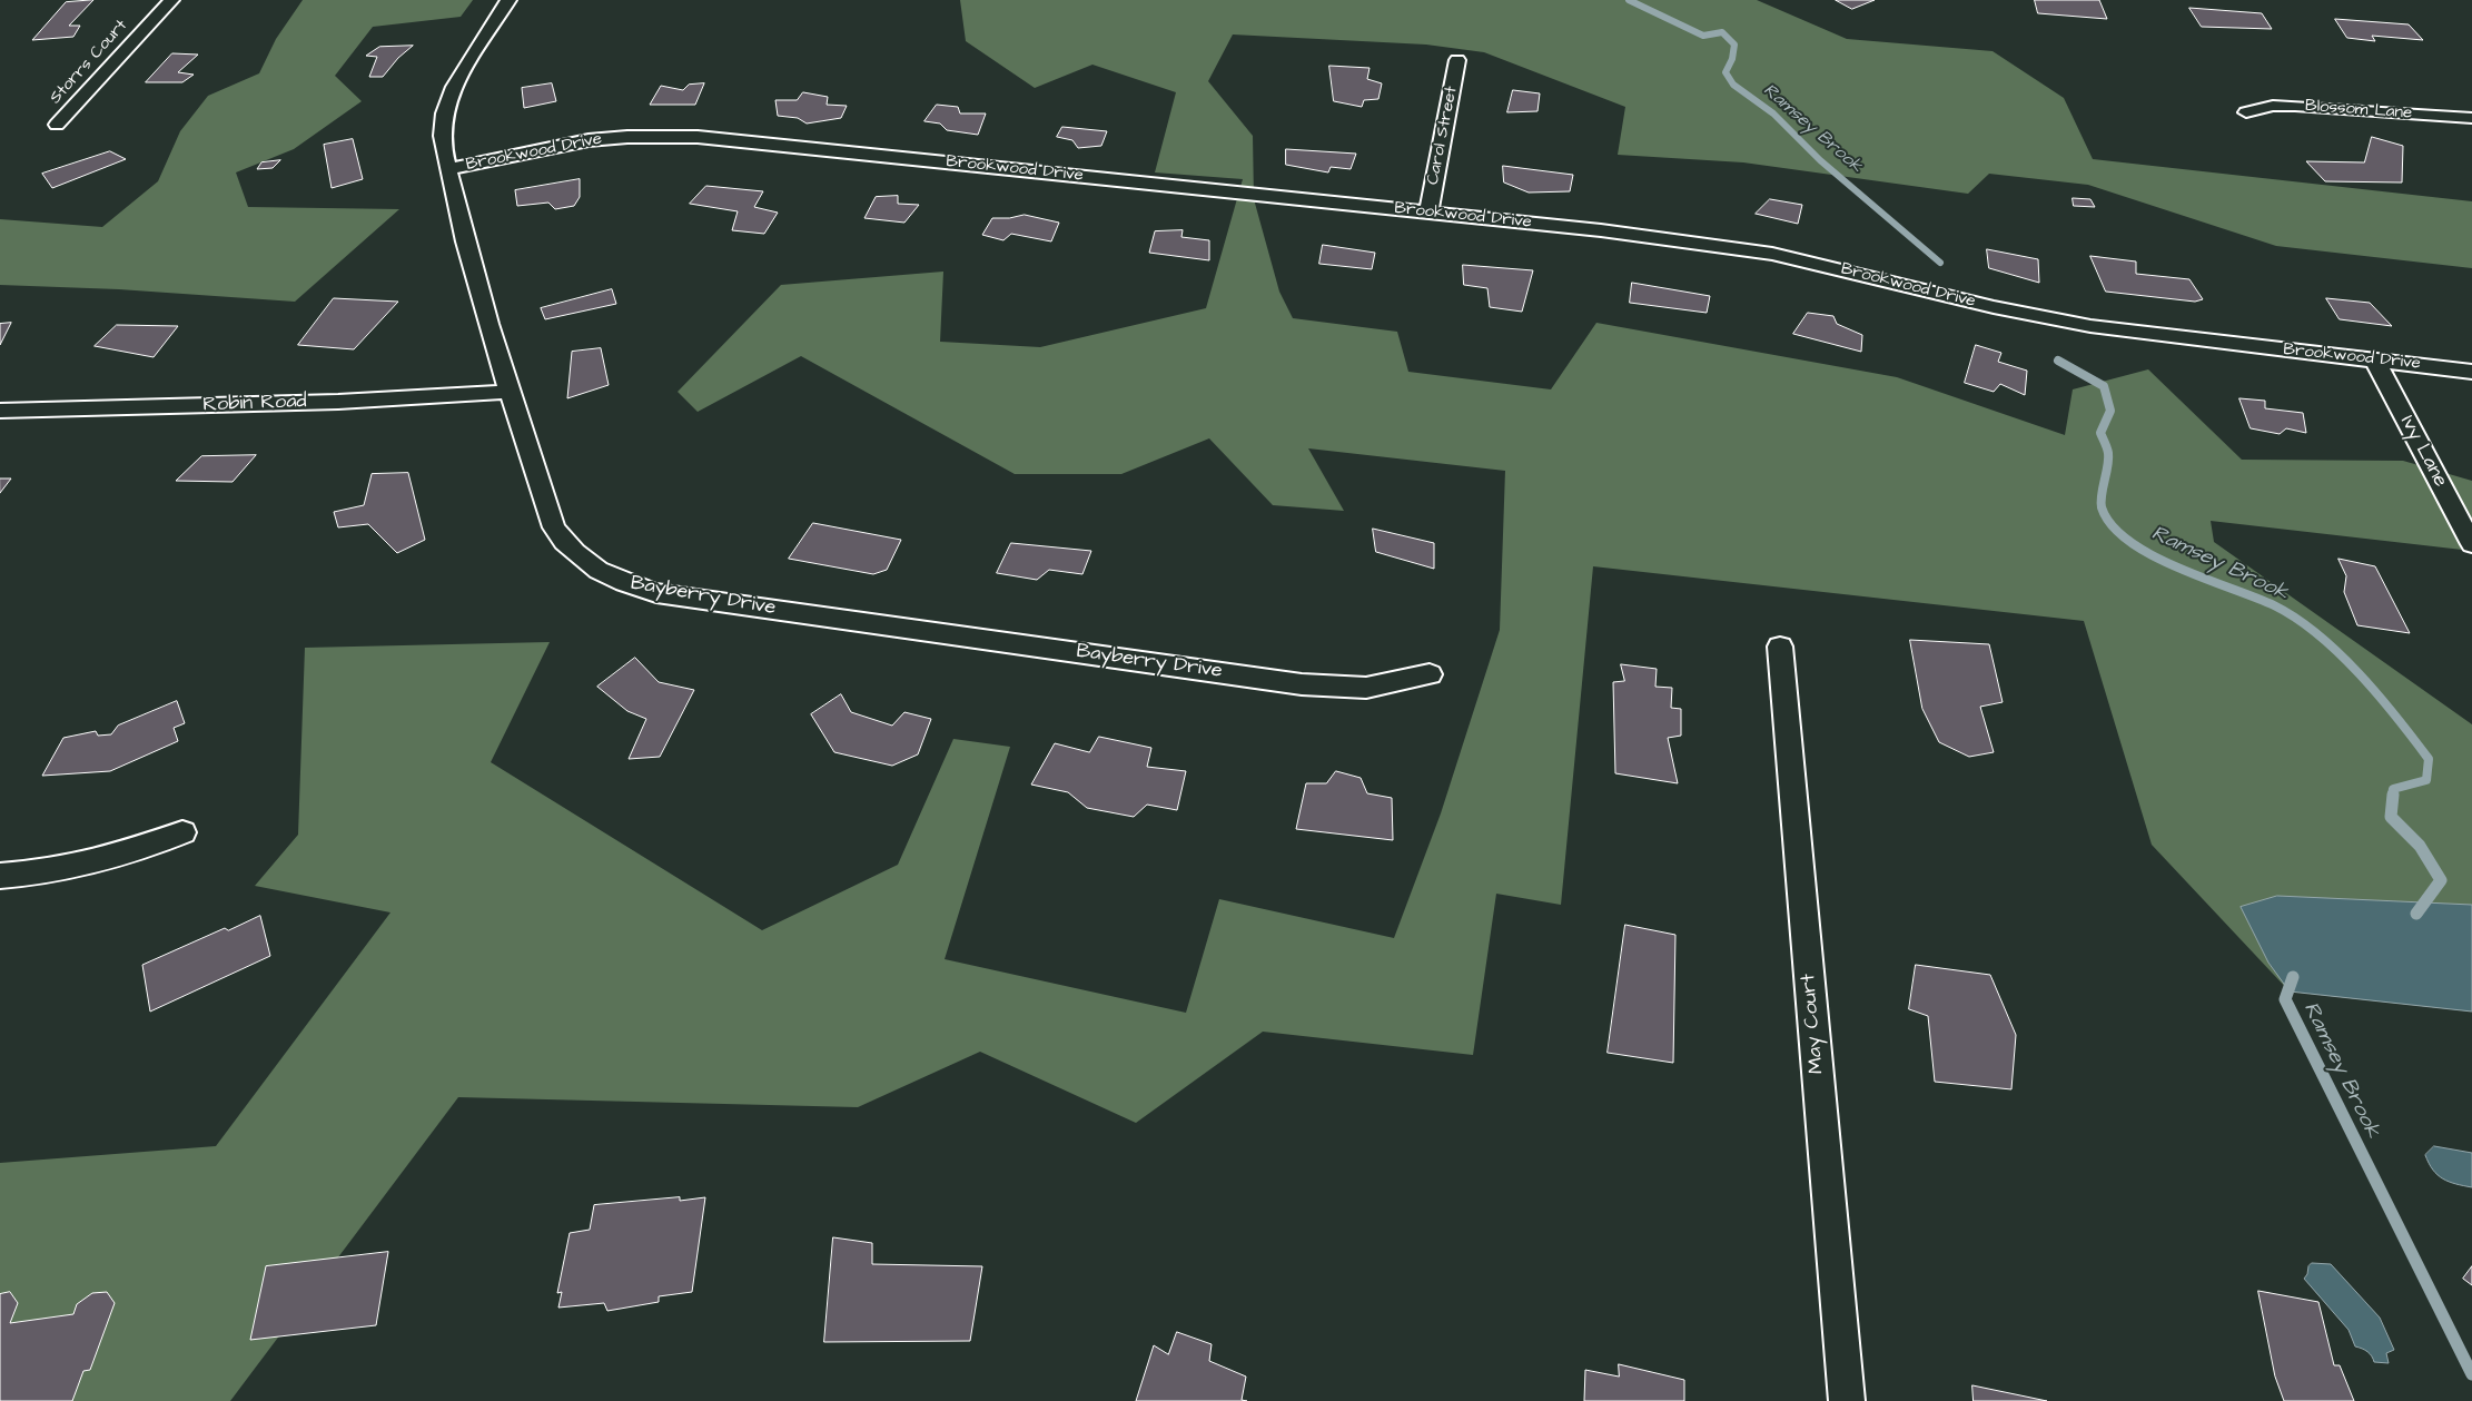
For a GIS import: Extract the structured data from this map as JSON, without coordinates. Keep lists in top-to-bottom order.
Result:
{
  "streets": {
    "street": [
      "Storrs Court",
      "Blossom Lane",
      "Carol Street",
      "Brookwood Drive",
      "Robin Road",
      "Ivy Lane",
      "Bayberry Drive",
      "May Court"
    ]
  },
  "crossings": [
    ["Carol Street", "Brookwood Drive"],
    ["Brookwood Drive", "Ivy Lane"],
    ["Brookwood Drive", "Bayberry Drive"],
    ["Robin Road", "Bayberry Drive"]
  ],
  "water": ["Ramsey Brook"]
}
